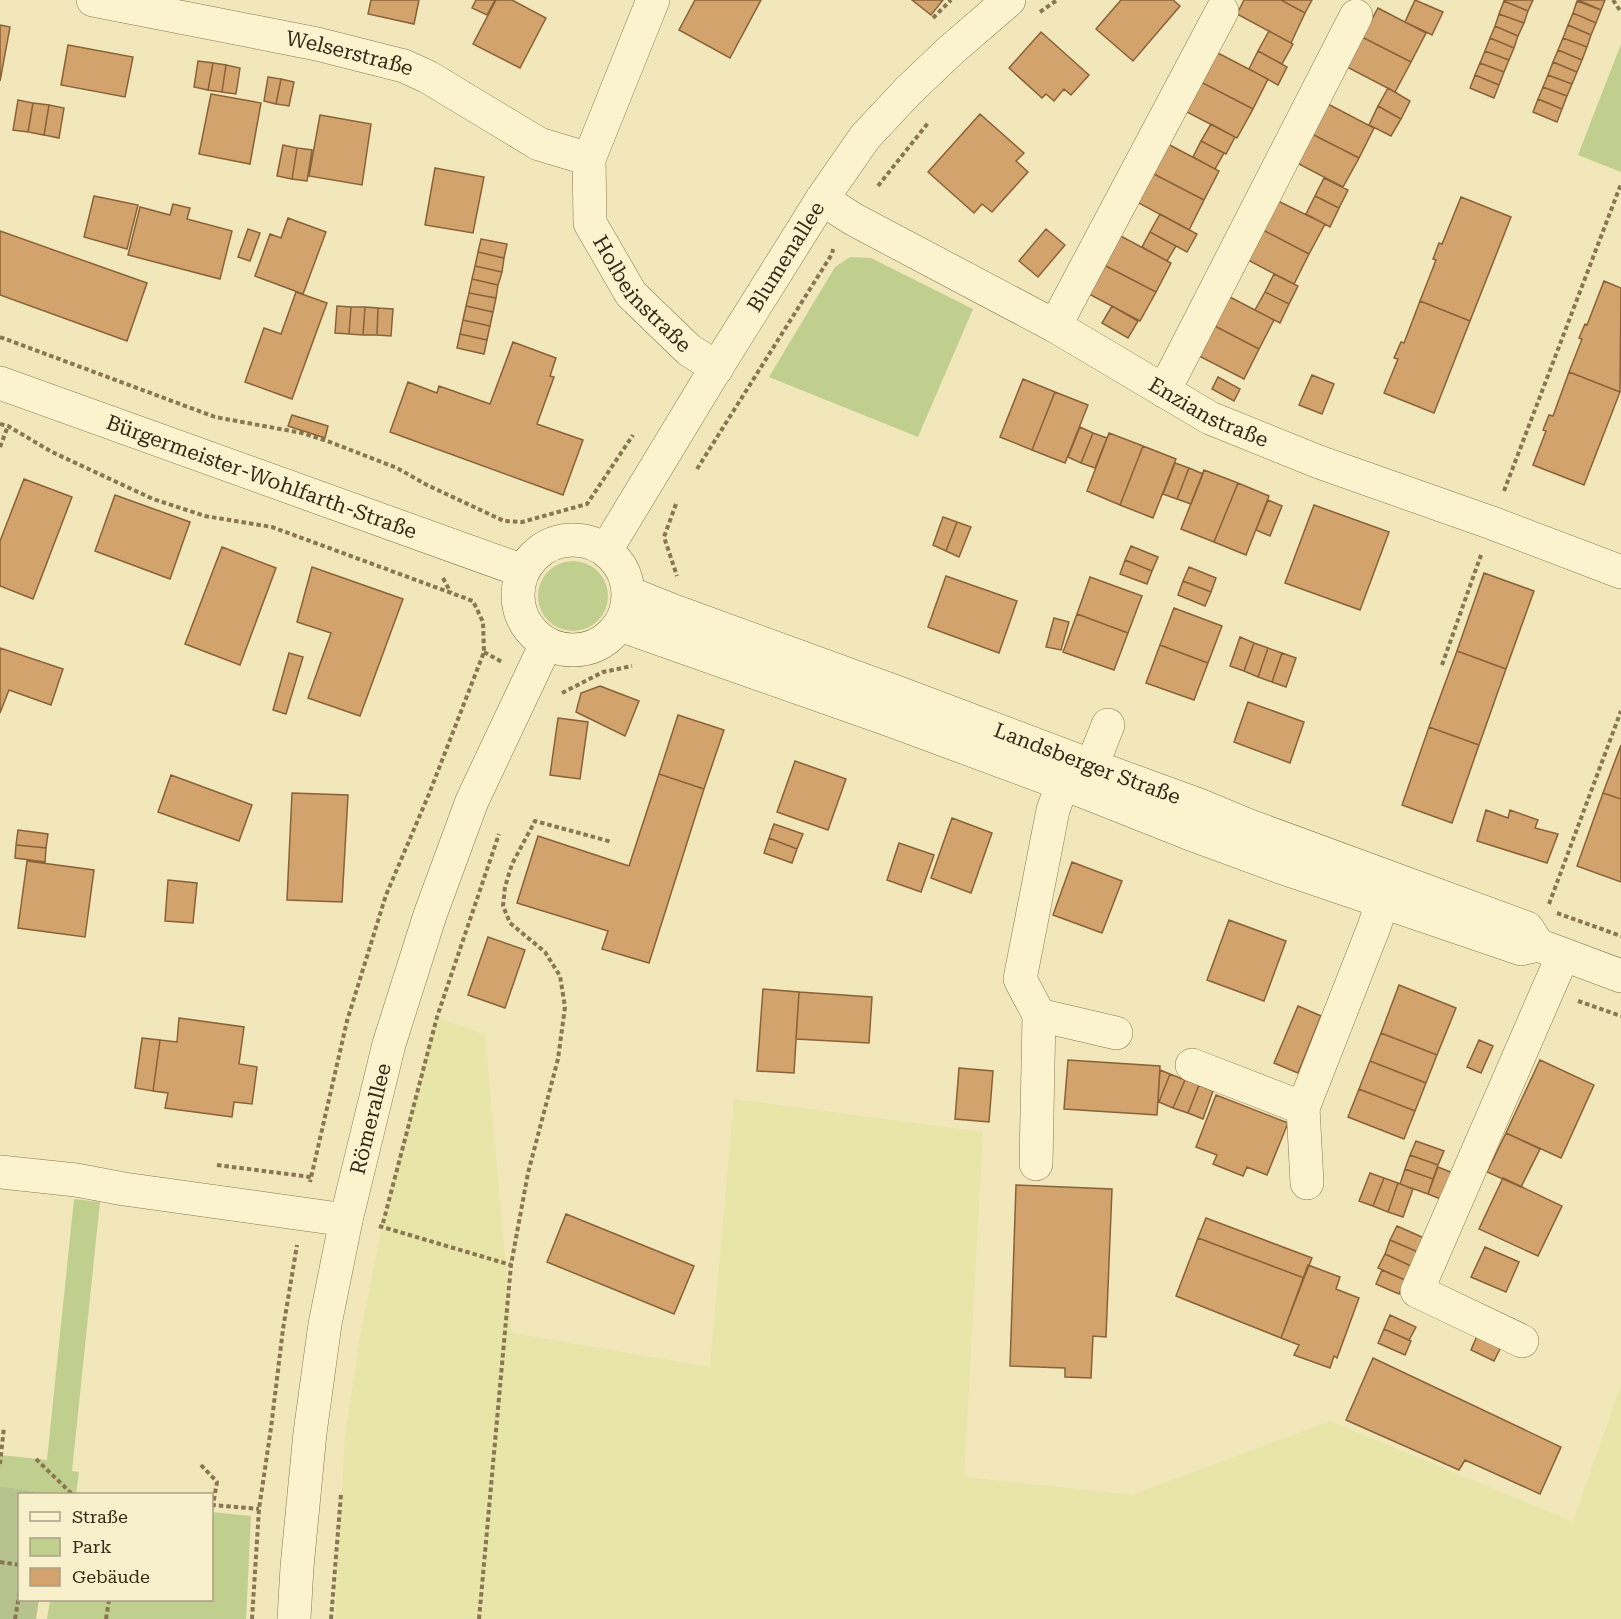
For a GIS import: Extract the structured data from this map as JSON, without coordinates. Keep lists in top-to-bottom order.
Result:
{
  "streets": {
    "street": [
      "Welserstraße",
      "Blumenallee",
      "Holbeinstraße",
      "Enzianstraße",
      "Bürgermeister-Wohlfarth-Straße",
      "Landsberger Straße",
      "Römerallee"
    ]
  },
  "crossings": [
    ["Welserstraße", "Holbeinstraße"],
    ["Blumenallee", "Holbeinstraße"],
    ["Blumenallee", "Enzianstraße"],
    ["Blumenallee", "Bürgermeister-Wohlfarth-Straße"],
    ["Blumenallee", "Landsberger Straße"],
    ["Blumenallee", "Römerallee"],
    ["Bürgermeister-Wohlfarth-Straße", "Landsberger Straße"],
    ["Bürgermeister-Wohlfarth-Straße", "Römerallee"],
    ["Landsberger Straße", "Römerallee"]
  ],
  "legend": ["Straße", "Park", "Gebäude"]
}
